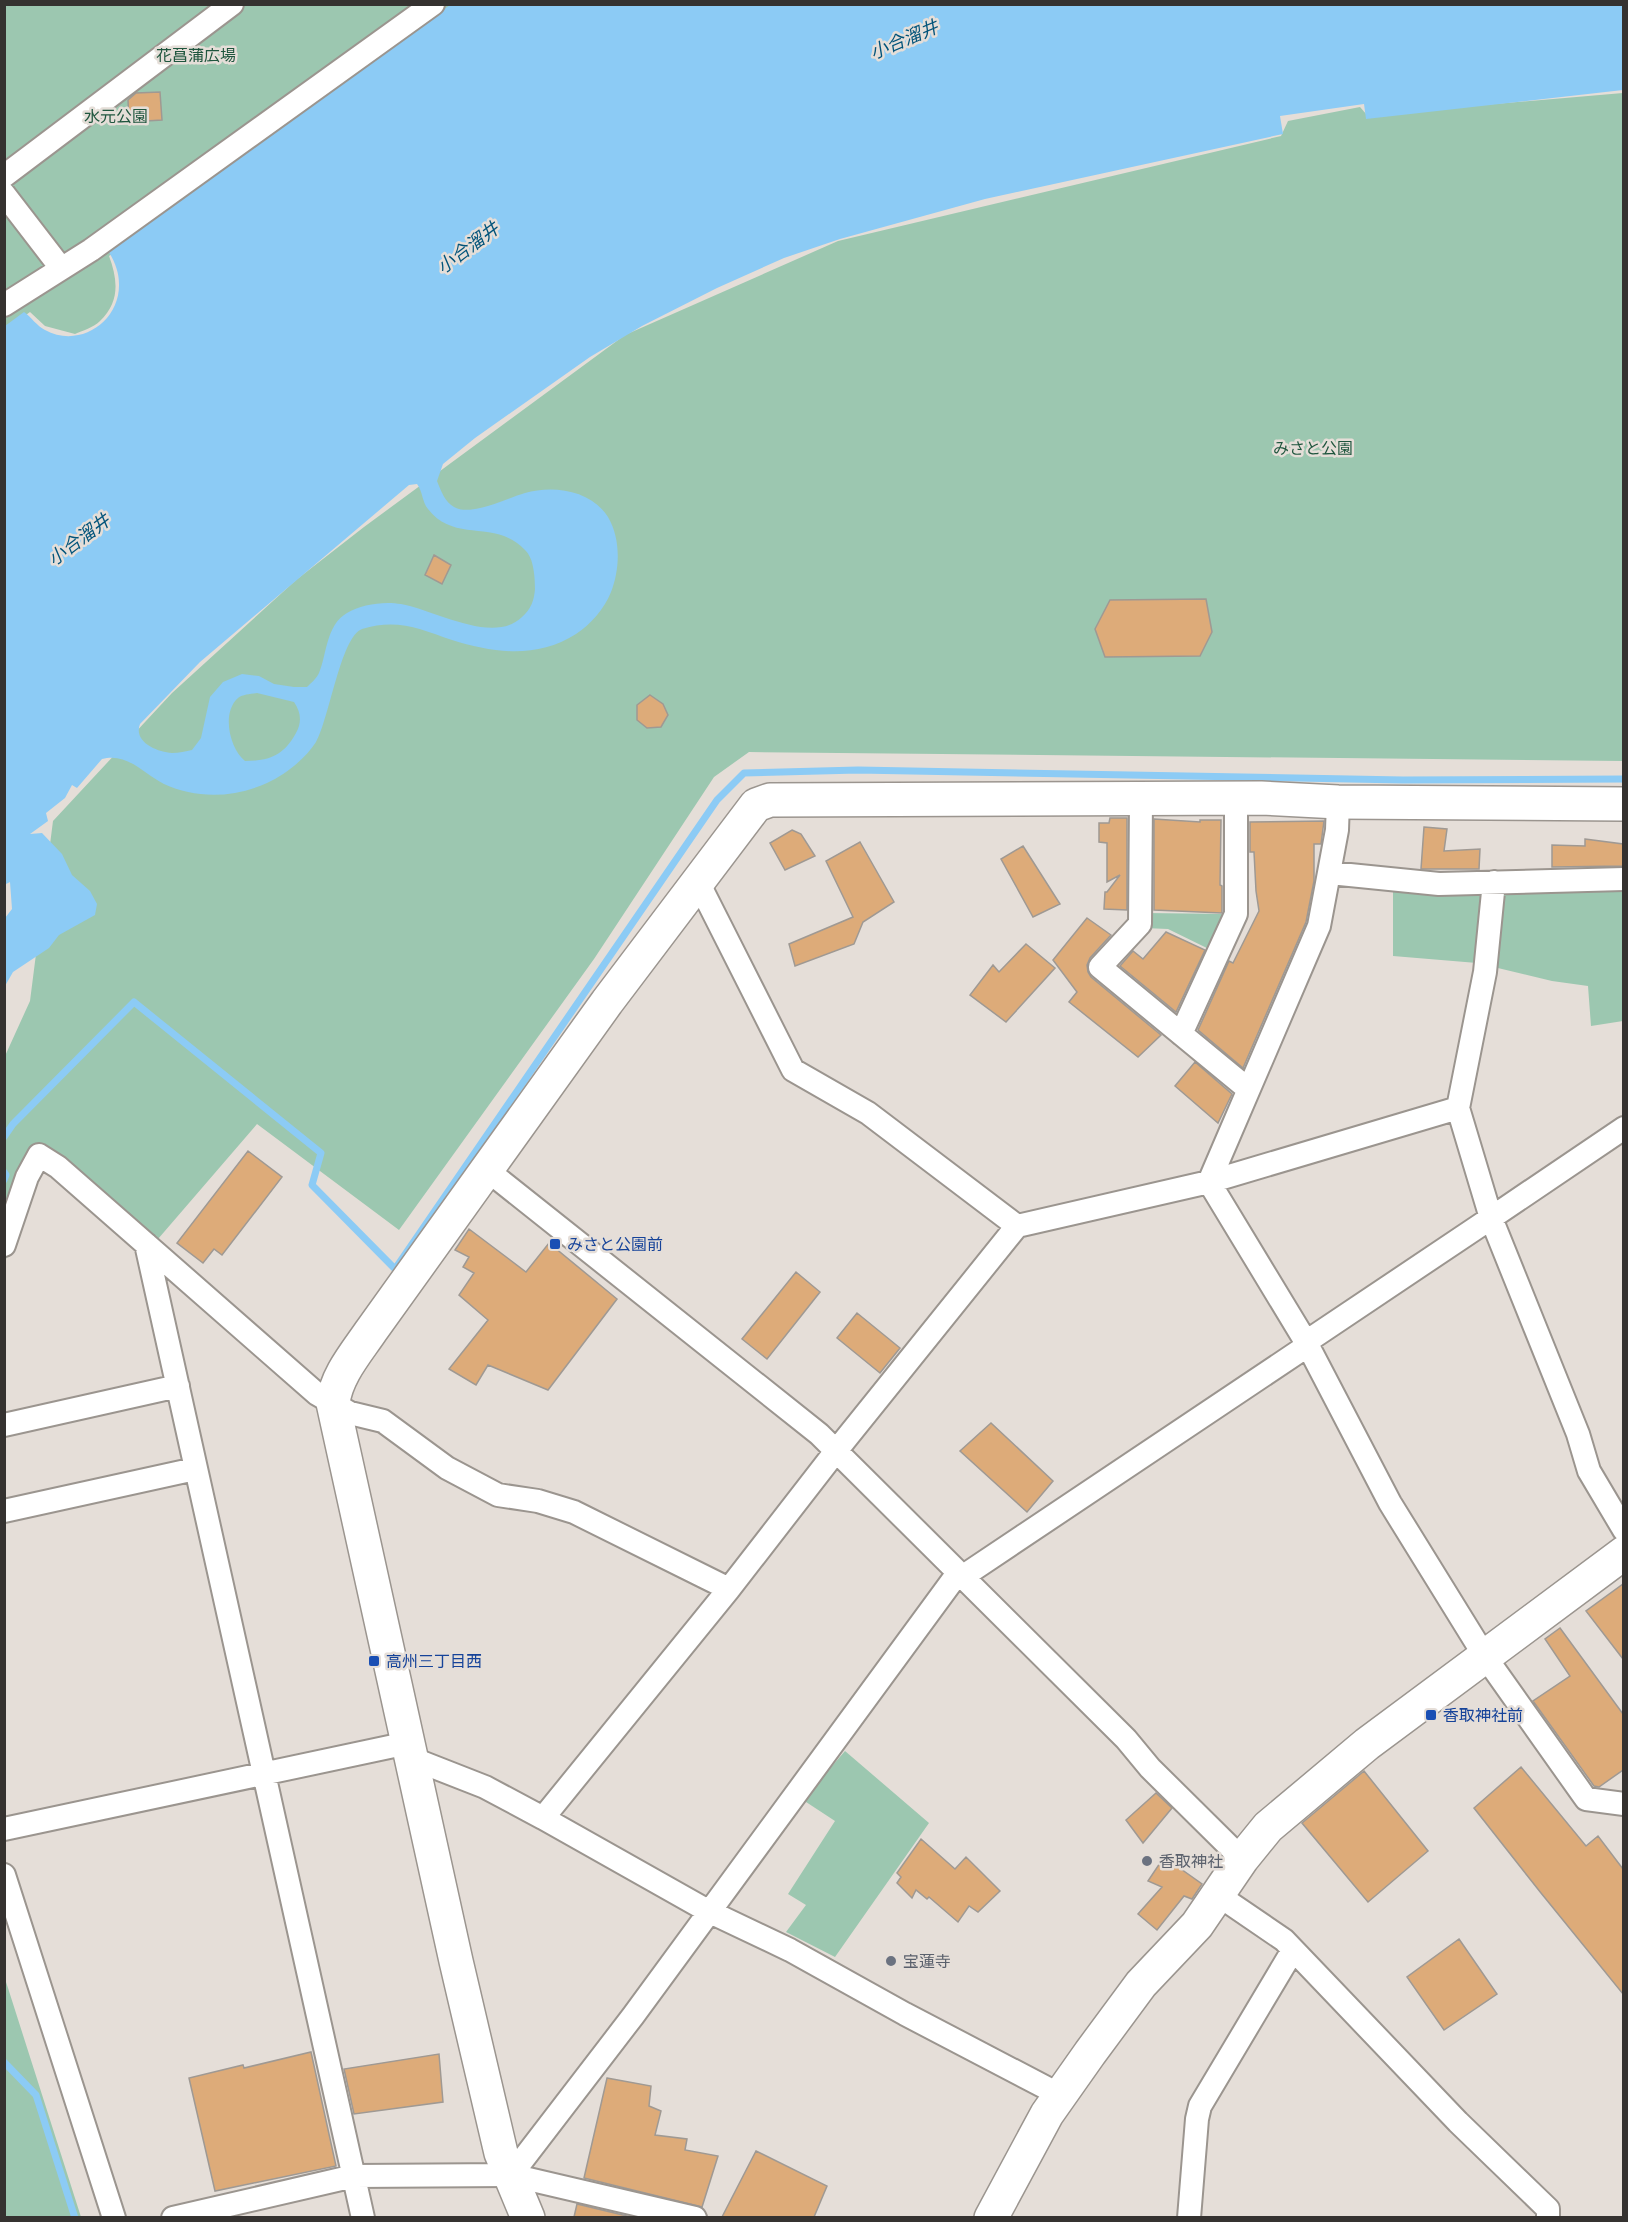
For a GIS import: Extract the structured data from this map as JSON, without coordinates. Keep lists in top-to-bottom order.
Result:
{
  "water": ["小合溜井"],
  "parks": ["花菖蒲広場", "水元公園", "みさと公園"],
  "places": {
    "transit": ["みさと公園前", "高州三丁目西", "香取神社前"],
    "other": ["香取神社", "宝蓮寺"]
  }
}
